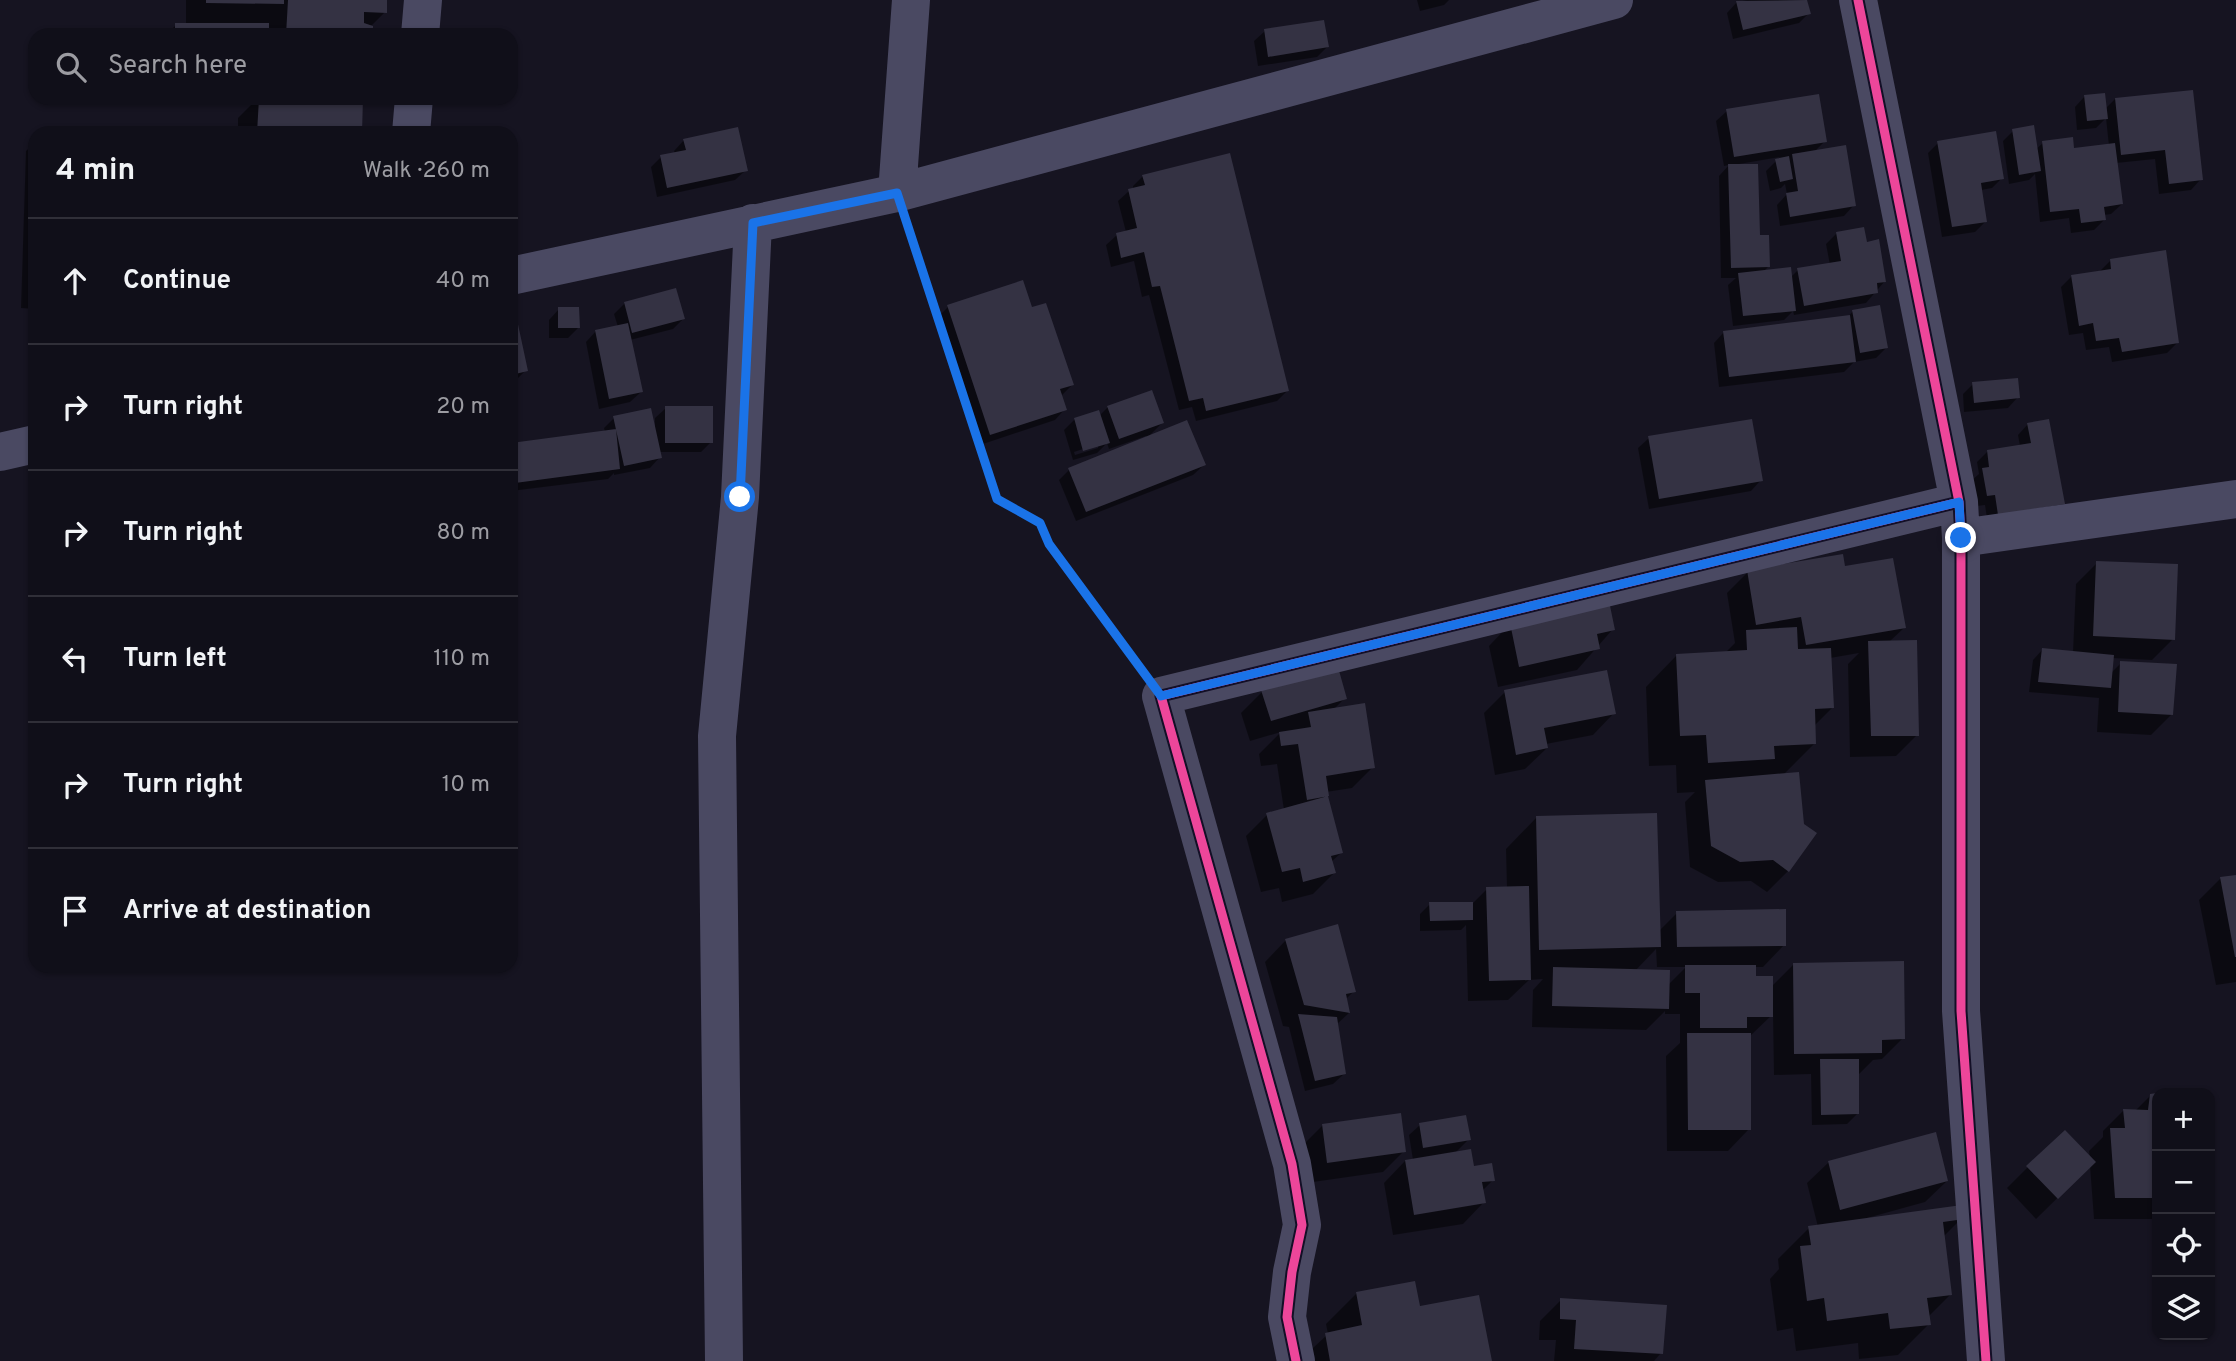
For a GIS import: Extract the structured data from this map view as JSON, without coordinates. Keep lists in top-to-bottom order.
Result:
{
  "page": {
    "search": "Search here",
    "heading": ["4 min", "Walk · 260 m"],
    "list": [
      ["Continue", "40 m"],
      ["Turn right", "20 m"],
      ["Turn right", "80 m"],
      ["Turn left", "110 m"],
      ["Turn right", "10 m"],
      "Arrive at destination"
    ],
    "map_buttons": ["+", "−"]
  }
}
